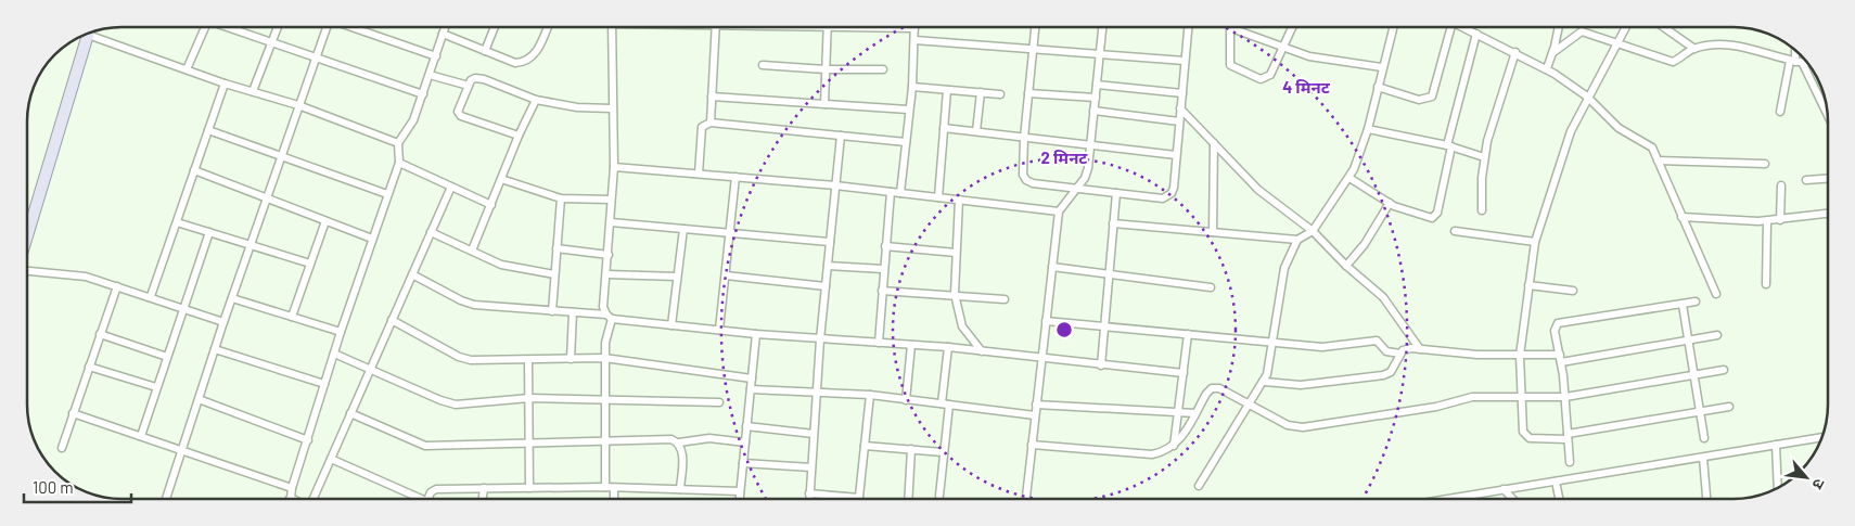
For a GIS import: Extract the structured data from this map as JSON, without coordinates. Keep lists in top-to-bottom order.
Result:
{
  "scale_bar": "100 m",
  "north": "bottom right",
  "rings": ["4 मिनट", "2 मिनट"]
}
